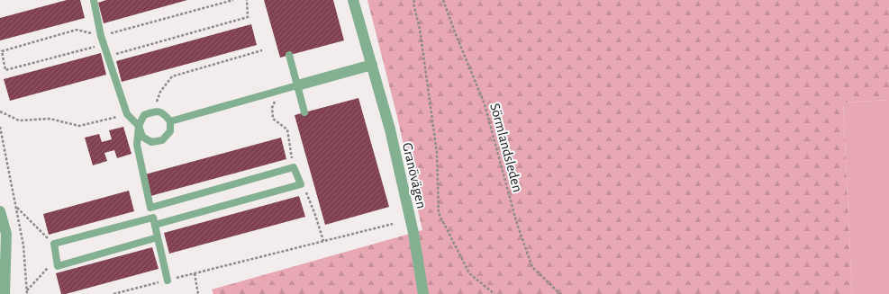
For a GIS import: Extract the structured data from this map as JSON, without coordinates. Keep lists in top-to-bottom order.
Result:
{
  "streets": {
    "street": ["Granövägen"],
    "path": ["Sörmlandsleden"]
  }
}
